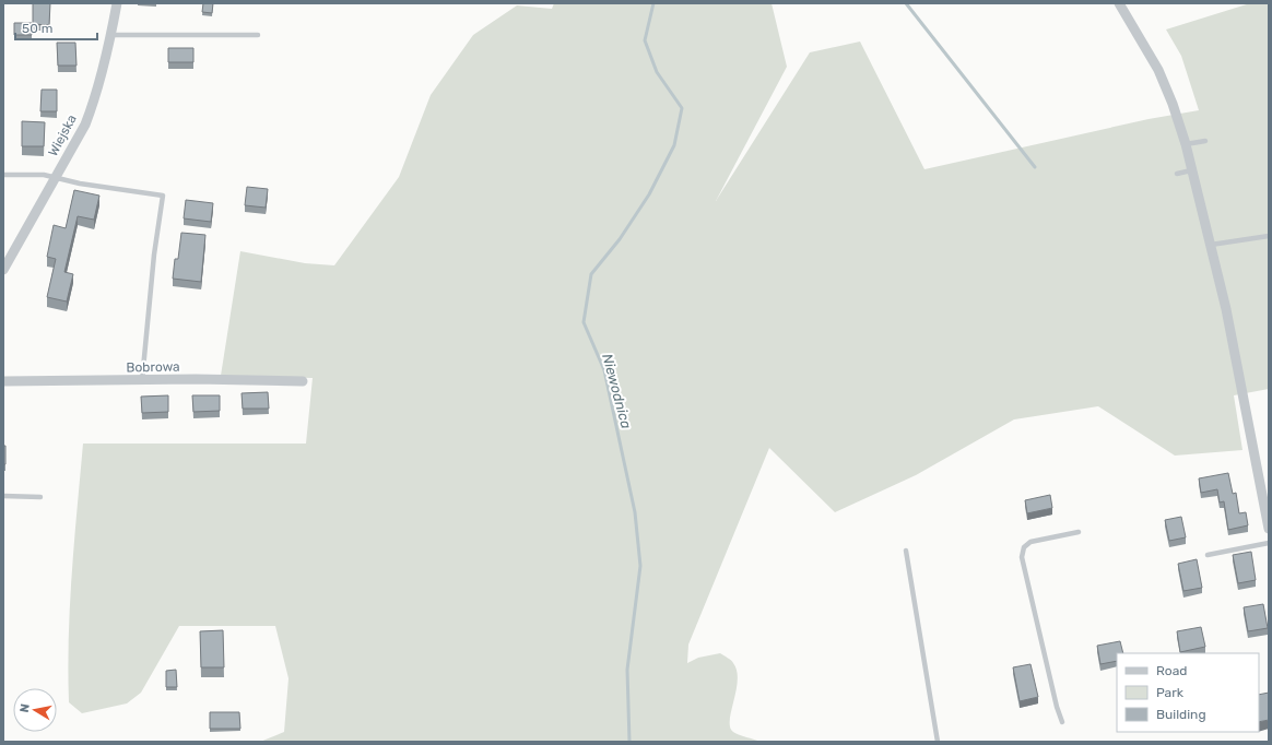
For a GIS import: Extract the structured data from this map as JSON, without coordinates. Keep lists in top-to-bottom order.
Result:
{
  "streets": {
    "street": ["Wiejska", "Bobrowa"]
  },
  "water": ["Niewodnica"],
  "legend": ["Road", "Park", "Building"],
  "scale_bar": "50 m",
  "north": "left"
}
